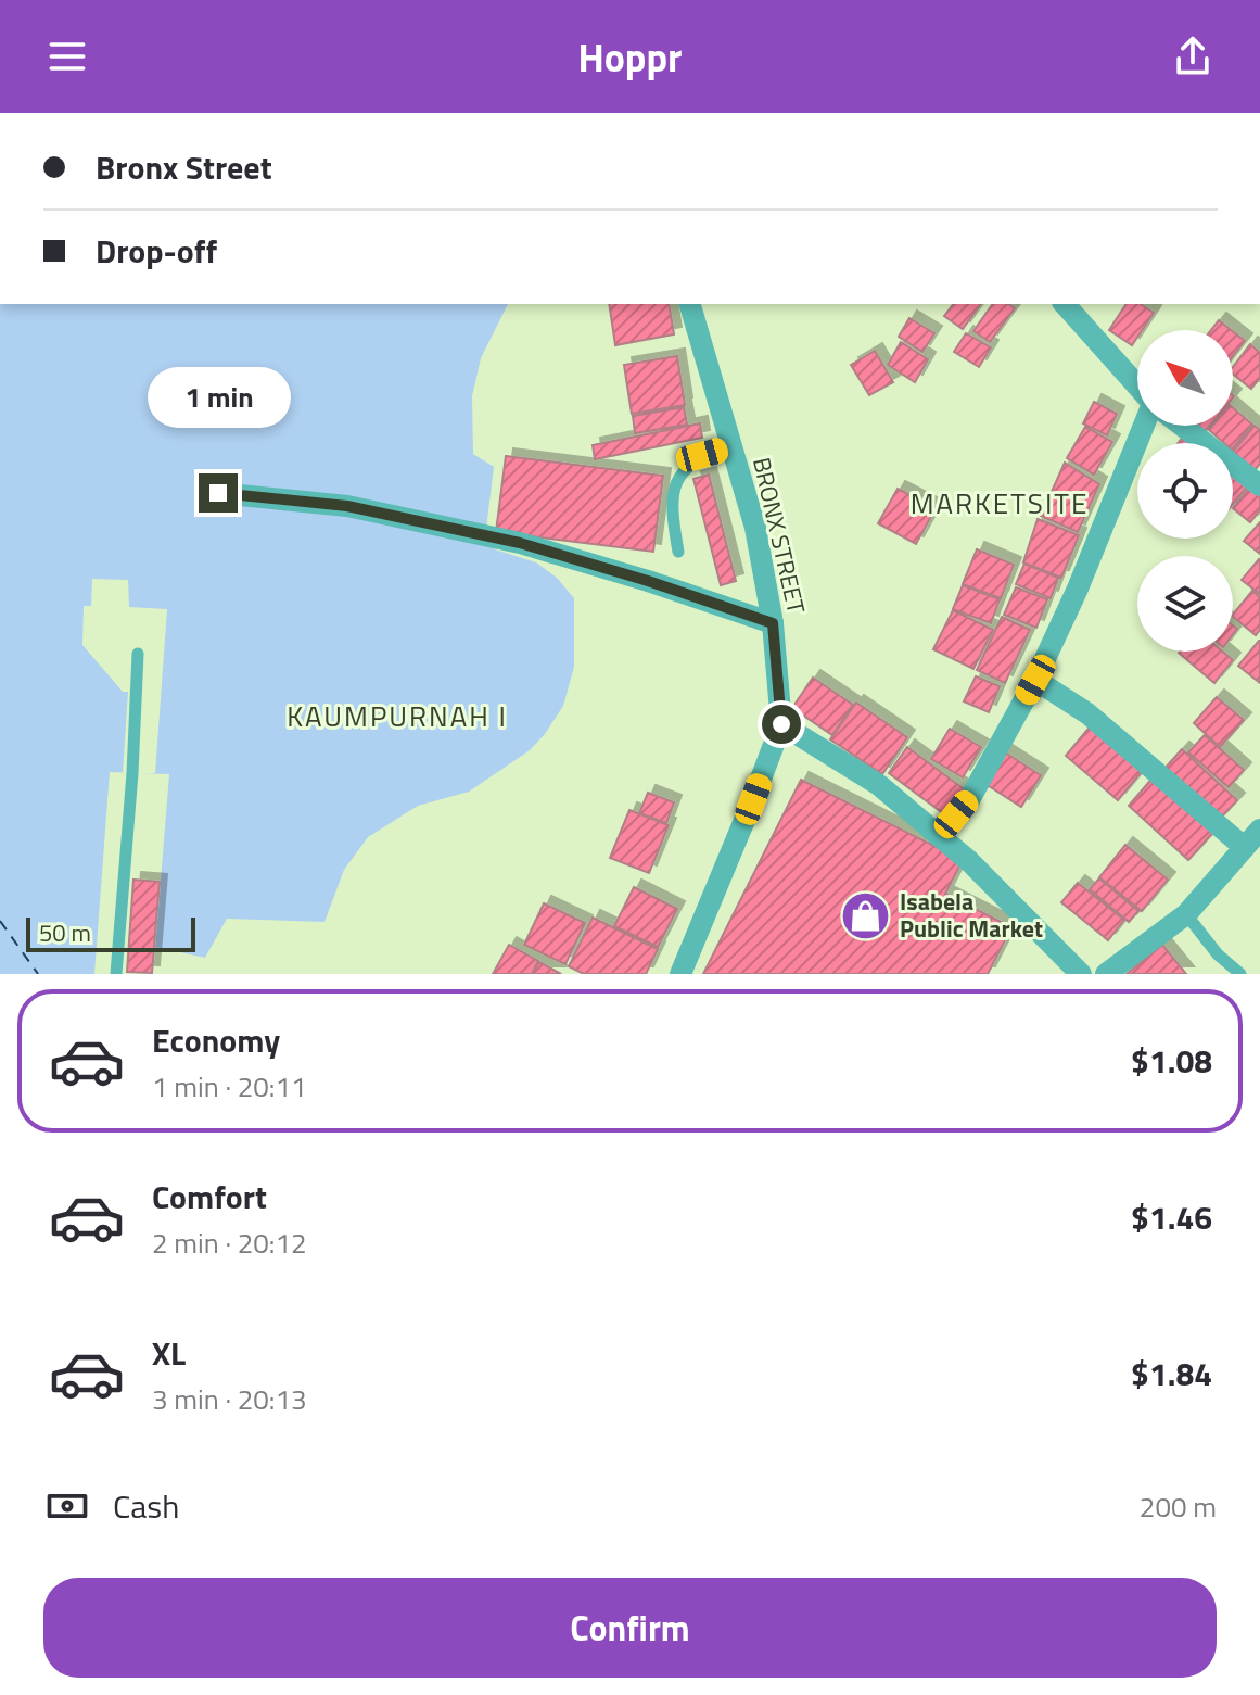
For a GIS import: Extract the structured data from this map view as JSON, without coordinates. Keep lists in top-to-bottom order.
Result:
{
  "streets": {
    "street": ["BRONX STREET"]
  },
  "districts": ["MARKETSITE", "KAUMPURNAH I"],
  "places": {
    "shop": ["Isabela Public Market"]
  },
  "scale_bar": "50 m",
  "north": "top left",
  "page": {
    "header": "Hoppr",
    "banner": ["Bronx Street", "Drop-off"],
    "bubble": "1 min",
    "scale": "50 m",
    "list": [
      {
        "name": "Economy",
        "note": "1 min · 20:11",
        "value": "$1.08"
      },
      {
        "name": "Comfort",
        "note": "2 min · 20:12",
        "value": "$1.46"
      },
      {
        "name": "XL",
        "note": "3 min · 20:13",
        "value": "$1.84"
      }
    ],
    "pay": ["Cash", "200 m"],
    "buttons": "Confirm"
  }
}
